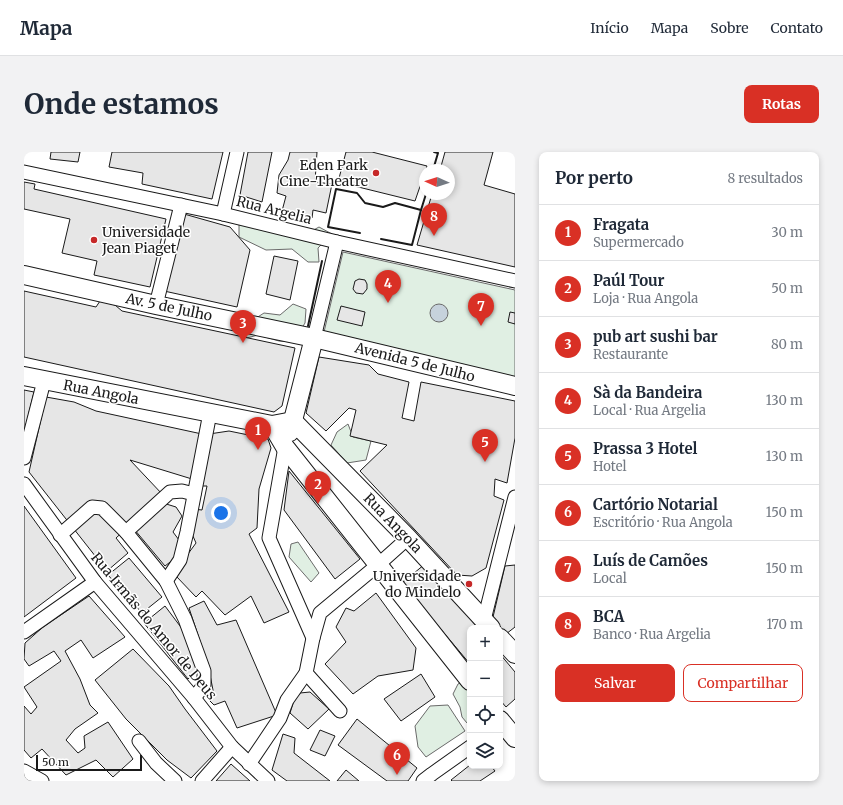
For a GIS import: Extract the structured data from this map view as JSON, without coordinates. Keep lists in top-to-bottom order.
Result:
{
  "streets": {
    "street": [
      "Rua Argelia",
      "Av. 5 de Julho",
      "Avenida 5 de Julho",
      "Rua Angola",
      "Rua Irmãs do Amor de Deus"
    ]
  },
  "crossings": [
    ["Av. 5 de Julho", "Avenida 5 de Julho"]
  ],
  "places": ["Eden Park Cine-Theatre", "Universidade Jean Piaget", "Universidade do Mindelo"],
  "scale_bar": "50 m",
  "north": "left",
  "page": {
    "header": "Mapa",
    "nav": [
      "Início",
      "Mapa",
      "Sobre",
      "Contato"
    ],
    "buttons": [
      "Rotas",
      ["Salvar", "Compartilhar"]
    ],
    "title": "Onde estamos",
    "heading": ["Por perto", "8 resultados"],
    "pins": [
      "8",
      "4",
      "7",
      "3",
      "1",
      "5",
      "2",
      "6"
    ],
    "list": [
      {
        "mark": "1",
        "name": "Fragata",
        "note": "Supermercado",
        "value": "30 m"
      },
      {
        "mark": "2",
        "name": "Paúl Tour",
        "note": "Loja · Rua Angola",
        "value": "50 m"
      },
      {
        "mark": "3",
        "name": "pub art sushi bar",
        "note": "Restaurante",
        "value": "80 m"
      },
      {
        "mark": "4",
        "name": "Sà da Bandeira",
        "note": "Local · Rua Argelia",
        "value": "130 m"
      },
      {
        "mark": "5",
        "name": "Prassa 3 Hotel",
        "note": "Hotel",
        "value": "130 m"
      },
      {
        "mark": "6",
        "name": "Cartório Notarial",
        "note": "Escritório · Rua Angola",
        "value": "150 m"
      },
      {
        "mark": "7",
        "name": "Luís de Camões",
        "note": "Local",
        "value": "150 m"
      },
      {
        "mark": "8",
        "name": "BCA",
        "note": "Banco · Rua Argelia",
        "value": "170 m"
      }
    ],
    "map_buttons": ["+", "−"],
    "scale": "50 m"
  }
}
